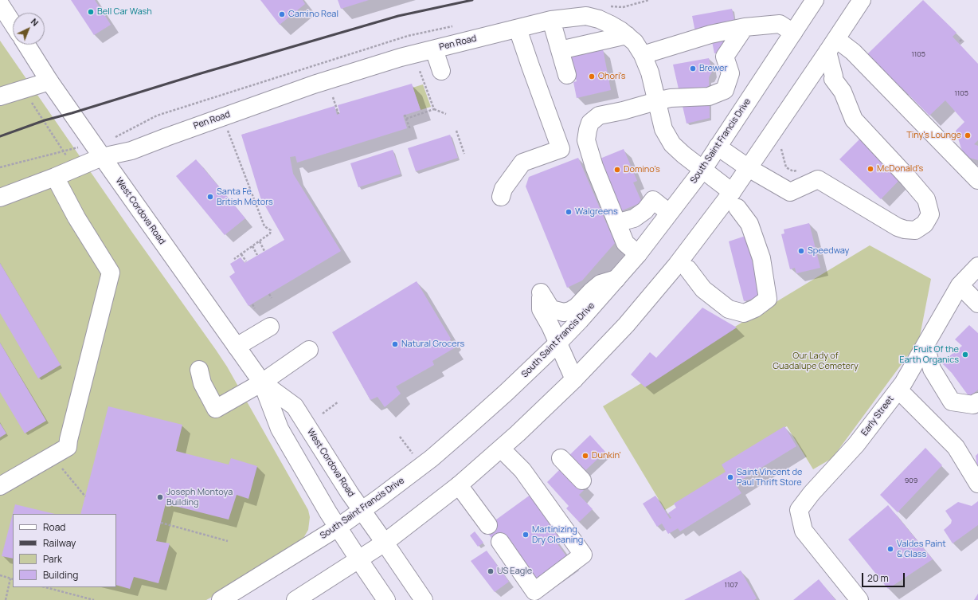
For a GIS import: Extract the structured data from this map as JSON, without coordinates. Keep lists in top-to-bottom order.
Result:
{
  "streets": {
    "main road": [
      "Pen Road",
      "South Saint Francis Drive",
      "West Cordova Road",
      "Early Street"
    ]
  },
  "crossings": [
    ["Pen Road", "South Saint Francis Drive"],
    ["Pen Road", "West Cordova Road"],
    ["South Saint Francis Drive", "West Cordova Road"]
  ],
  "parks": ["Our Lady of Guadalupe Cemetery"],
  "places": [
    "Bell Car Wash",
    "Camino Real",
    "Brewer",
    "Ohori's",
    "Tiny's Lounge",
    "McDonald's",
    "Domino's",
    "Santa Fe British Motors",
    "Walgreens",
    "Speedway",
    "Natural Grocers",
    "Fruit Of the Earth Organics",
    "Dunkin'",
    "Saint Vincent de Paul Thrift Store",
    "Joseph Montoya Building",
    "Martinizing Dry Cleaning",
    "Valdes Paint & Glass",
    "US Eagle"
  ],
  "house_numbers": [
    "1105",
    "1105",
    "909",
    "1107"
  ],
  "legend": [
    "Road",
    "Railway",
    "Park",
    "Building"
  ],
  "scale_bar": "20 m",
  "north": "top right"
}
